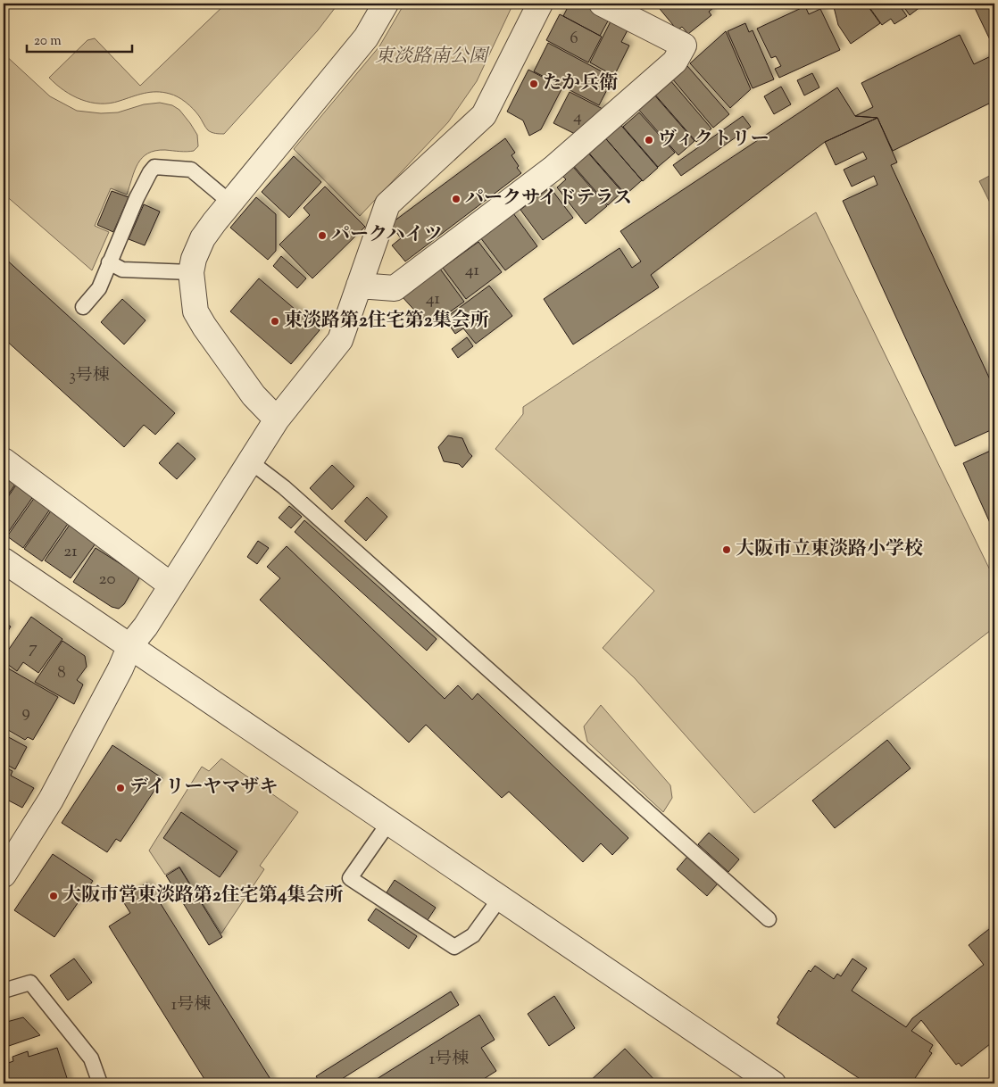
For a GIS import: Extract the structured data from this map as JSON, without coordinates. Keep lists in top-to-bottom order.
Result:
{
  "parks": ["東淡路南公園"],
  "places": [
    "たか兵衛",
    "ヴィクトリー",
    "パークサイドテラス",
    "パークハイツ",
    "東淡路第2住宅第2集会所",
    "大阪市立東淡路小学校",
    "デイリーヤマザキ",
    "大阪市営東淡路第2住宅第4集会所"
  ],
  "house_numbers": [
    "6",
    "4",
    "41",
    "41",
    "3号棟",
    "21",
    "20",
    "7",
    "8",
    "9",
    "1号棟",
    "1号棟"
  ],
  "scale_bar": "20 m"
}
